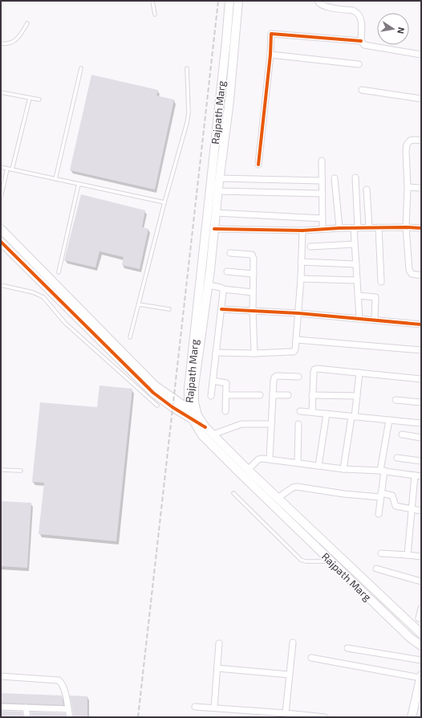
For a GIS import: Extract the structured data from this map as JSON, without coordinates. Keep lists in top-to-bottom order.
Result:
{
  "streets": {
    "main road": ["Rajpath Marg"]
  },
  "north": "right"
}
